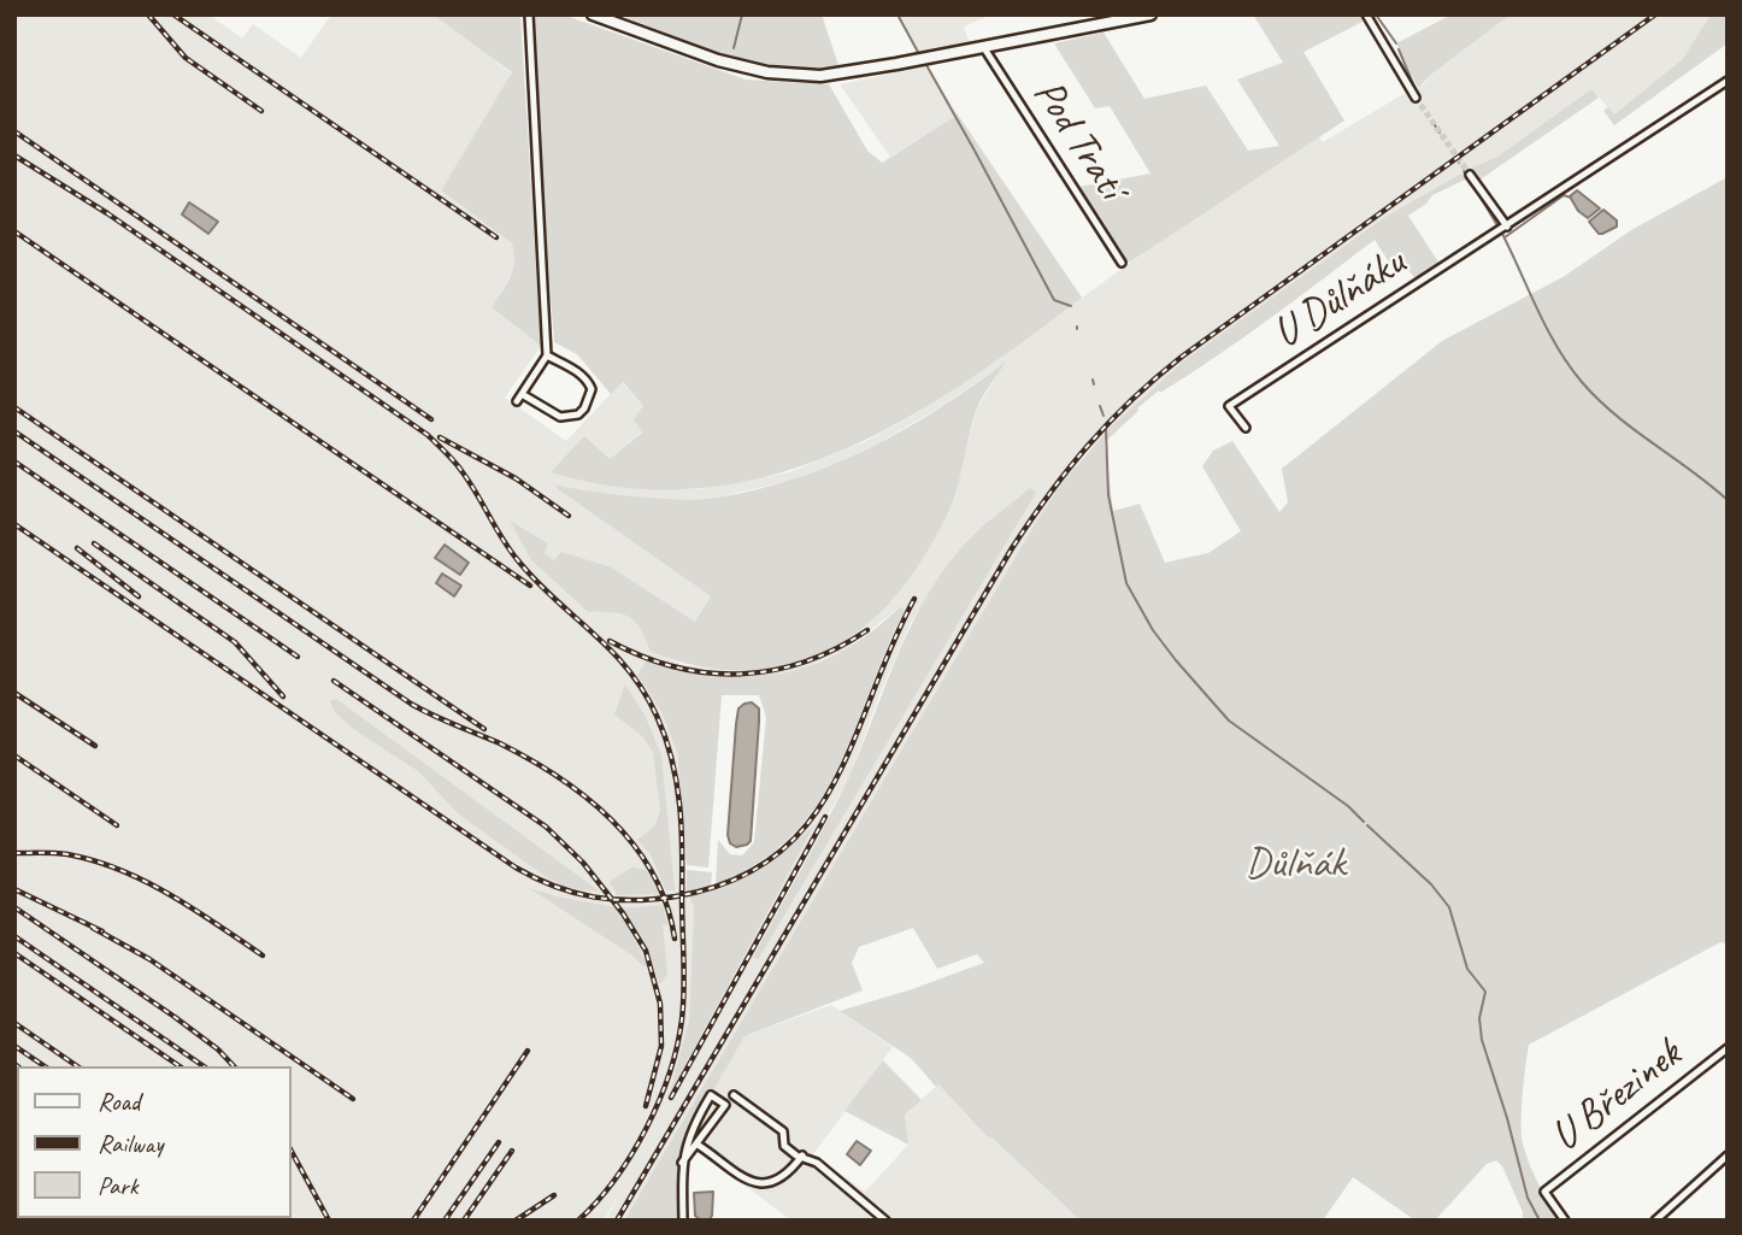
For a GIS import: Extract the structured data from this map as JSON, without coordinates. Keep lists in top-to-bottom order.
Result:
{
  "streets": {
    "street": ["Pod Tratí", "U Důlňáku", "U Březinek"]
  },
  "parks": ["Důlňák"],
  "legend": ["Road", "Railway", "Park"]
}
